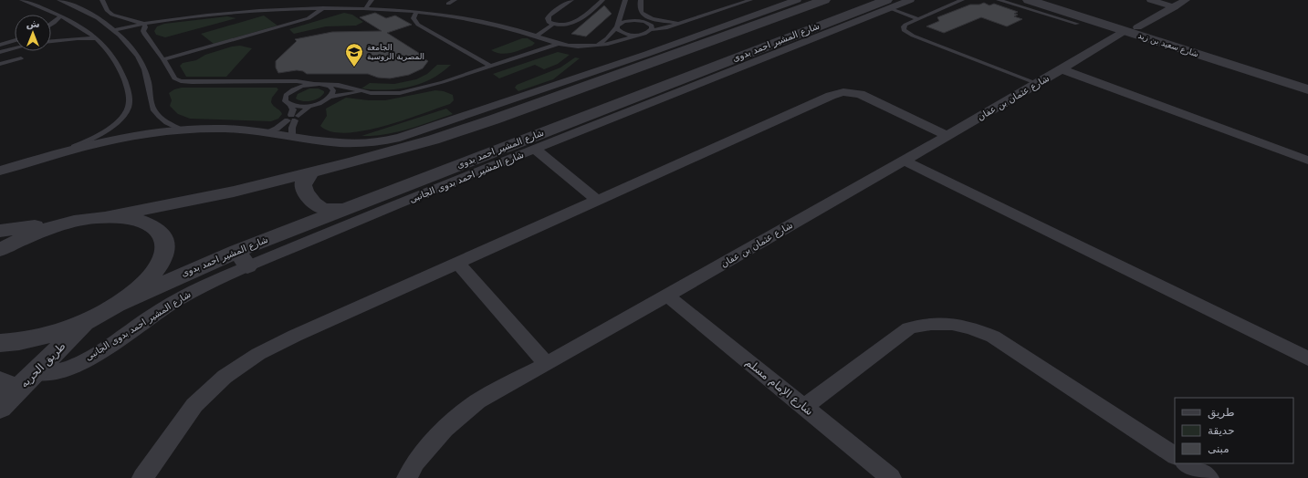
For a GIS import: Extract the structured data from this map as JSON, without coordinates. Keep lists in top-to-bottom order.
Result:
{
  "streets": {
    "street": [
      "شارع المشير احمد بدوى",
      "شارع سعيد بن زيد",
      "شارع عثمان بن عفان",
      "شارع المشير احمد بدوى الجانبى",
      "طريق الحريه",
      "شارع الإمام مسلم"
    ]
  },
  "crossings": [
    ["شارع المشير احمد بدوى", "شارع المشير احمد بدوى الجانبى"],
    ["شارع سعيد بن زيد", "شارع عثمان بن عفان"],
    ["شارع عثمان بن عفان", "شارع الإمام مسلم"],
    ["شارع المشير احمد بدوى الجانبى", "طريق الحريه"]
  ],
  "places": {
    "school or university": ["الجامعة المصرية الروسية"]
  },
  "legend": ["طريق", "حديقة", "مبنى"],
  "north": "top"
}
